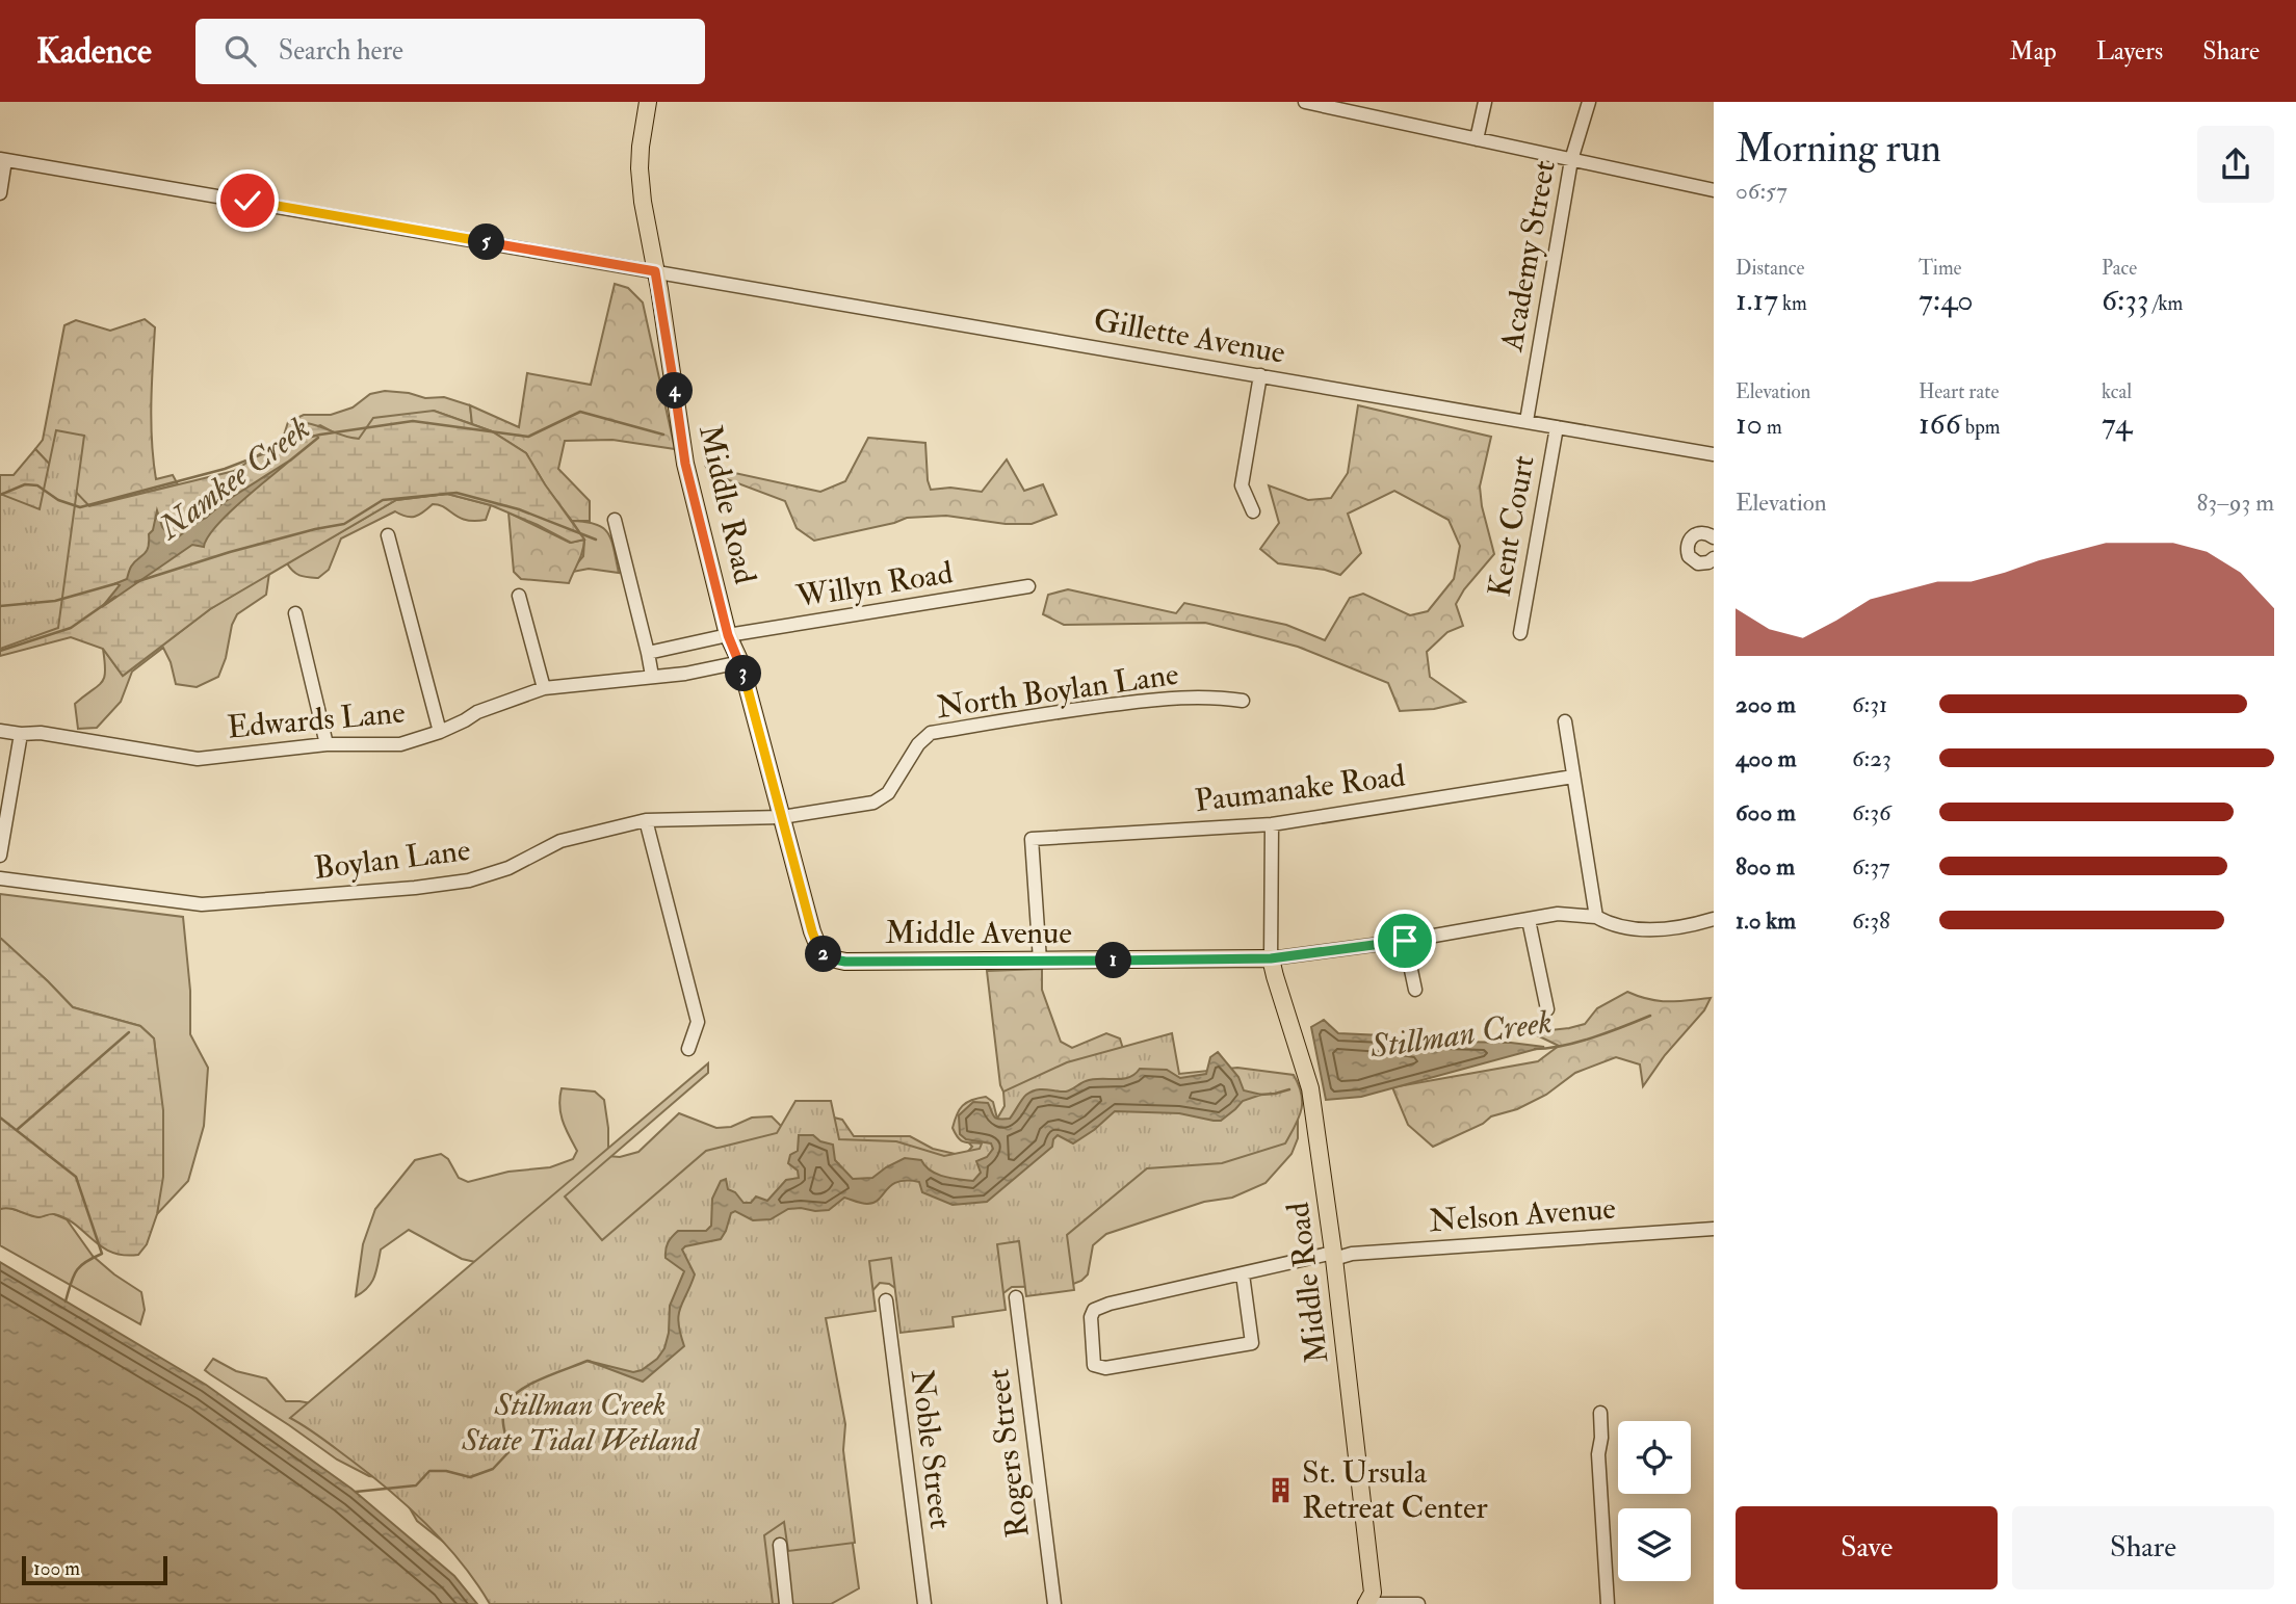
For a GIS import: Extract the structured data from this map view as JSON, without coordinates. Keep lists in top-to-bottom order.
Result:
{
  "streets": {
    "main road": ["Middle Road", "Middle Avenue"],
    "street": [
      "Academy Street",
      "Gillette Avenue",
      "Kent Court",
      "Willyn Road",
      "North Boylan Lane",
      "Edwards Lane",
      "Paumanake Road",
      "Boylan Lane",
      "Nelson Avenue",
      "Noble Street",
      "Rogers Street"
    ]
  },
  "crossings": [
    ["Academy Street", "Gillette Avenue"],
    ["Gillette Avenue", "Middle Road"],
    ["Gillette Avenue", "Kent Court"],
    ["Middle Road", "Willyn Road"],
    ["Middle Road", "North Boylan Lane"],
    ["Middle Road", "Edwards Lane"],
    ["Middle Road", "Boylan Lane"],
    ["Middle Road", "Middle Avenue"],
    ["Middle Road", "Nelson Avenue"],
    ["North Boylan Lane", "Boylan Lane"],
    ["Paumanake Road", "Middle Avenue"]
  ],
  "water": ["Namkee Creek", "Stillman Creek"],
  "parks": ["Stillman Creek State Tidal Wetland"],
  "places": {
    "building": ["St. Ursula Retreat Center"]
  },
  "scale_bar": "100 m",
  "page": {
    "header": "Kadence",
    "search": "Search here",
    "nav": ["Map", "Layers", "Share"],
    "heading": ["Morning run", "06:57"],
    "pins": [
      "5",
      "4",
      "3",
      "2",
      "1"
    ],
    "stats": [
      ["Distance", "1.17 km"],
      ["Time", "7:40"],
      ["Pace", "6:33 /km"],
      ["Elevation", "10 m"],
      ["Heart rate", "166 bpm"],
      ["kcal", "74"]
    ],
    "chart": ["Elevation", "83–93 m"],
    "list": [
      {
        "name": "200 m",
        "note": "6:31"
      },
      {
        "name": "400 m",
        "note": "6:23"
      },
      {
        "name": "600 m",
        "note": "6:36"
      },
      {
        "name": "800 m",
        "note": "6:37"
      },
      {
        "name": "1.0 km",
        "note": "6:38"
      }
    ],
    "buttons": ["Save", "Share"],
    "scale": "100 m"
  }
}
